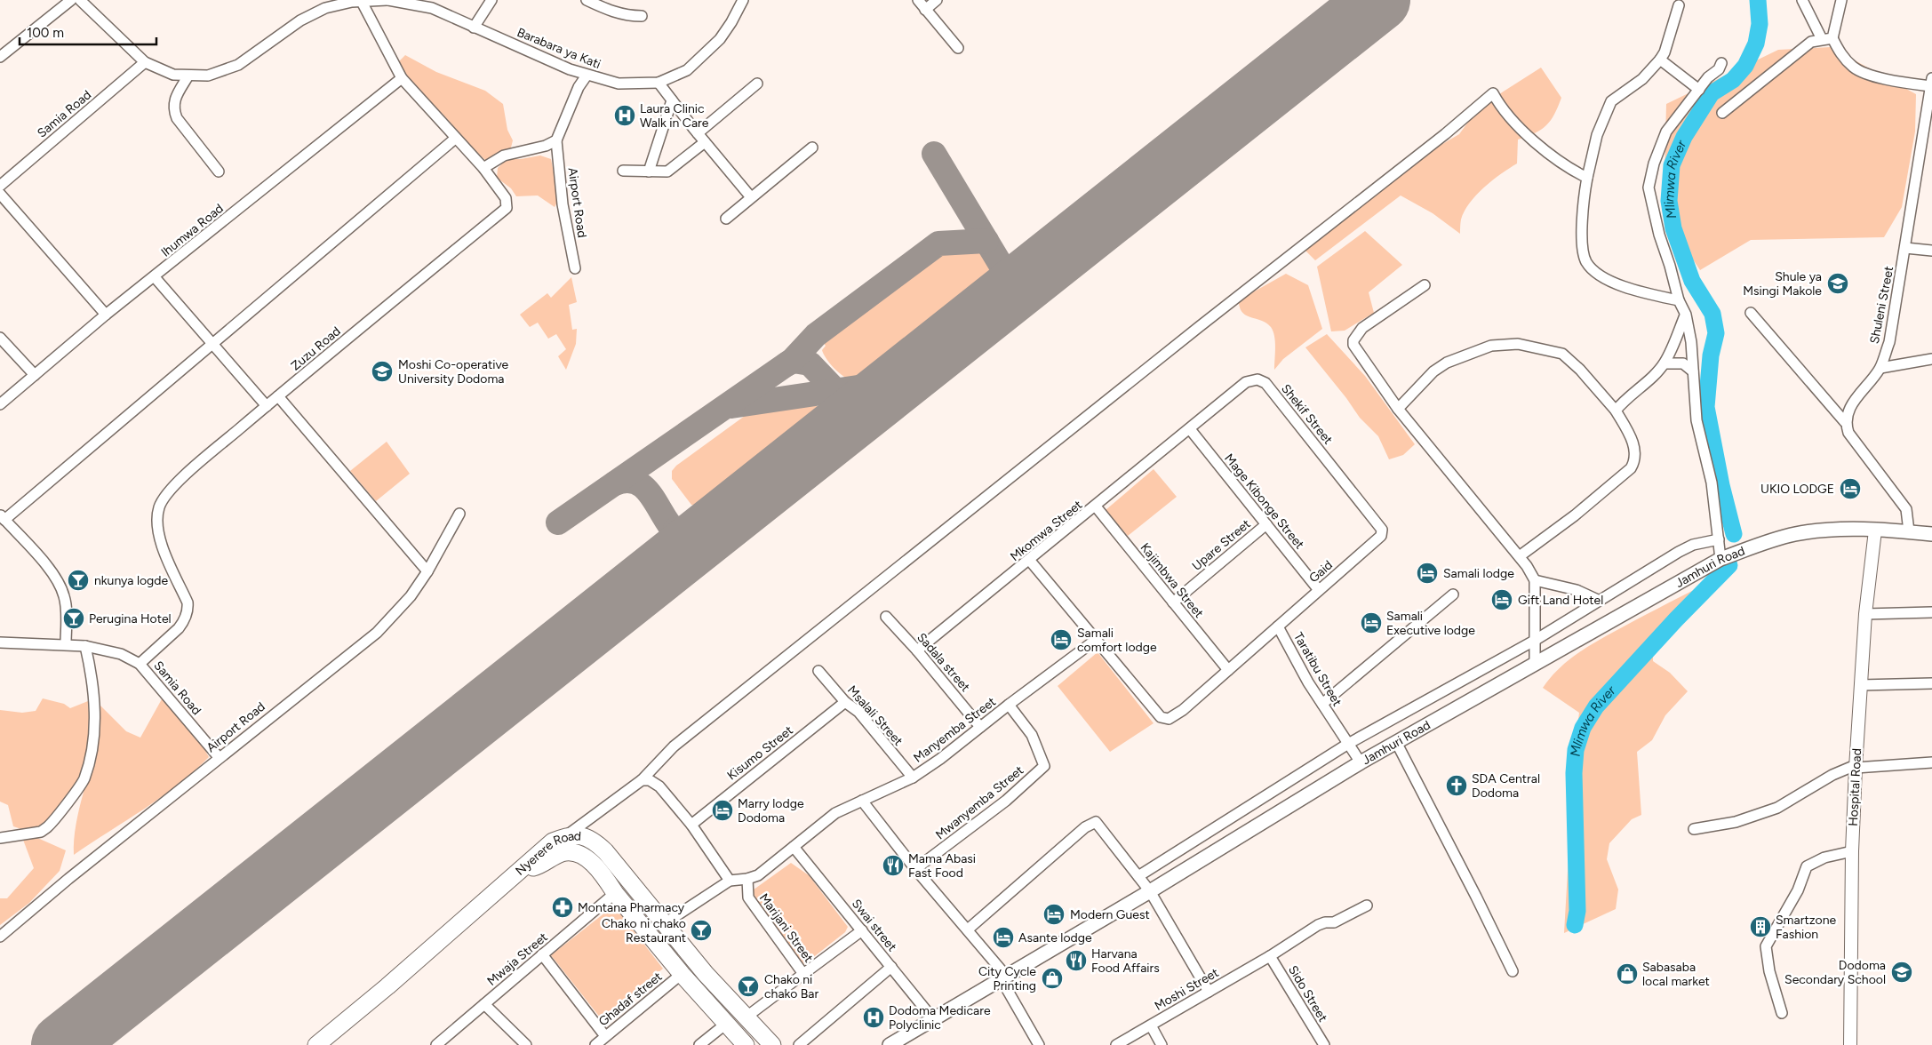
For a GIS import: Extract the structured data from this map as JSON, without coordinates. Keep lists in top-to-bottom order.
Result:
{
  "streets": {
    "highway": ["Nyerere Road"],
    "main road": ["Jamhuri Road"],
    "street": [
      "Barabara ya Kati",
      "Samia Road",
      "Airport Road",
      "Ihumwa Road",
      "Shuleni Street",
      "Zuzu Road",
      "Shekif Street",
      "Mage Kibonge Street",
      "Mkomwa Street",
      "Upare Street",
      "Gaid",
      "Kajimbwa Street",
      "Sadala street",
      "Taratibu Street",
      "Msalali Street",
      "Manyemba Street",
      "Kisumo Street",
      "Hospital Road",
      "Mwanyemba Street",
      "Swai street",
      "Marijani Street",
      "Mwaja Street",
      "Moshi Street",
      "Sido Street",
      "Ghadaf street"
    ]
  },
  "crossings": [
    ["Barabara ya Kati", "Samia Road"],
    ["Barabara ya Kati", "Zuzu Road"],
    ["Samia Road", "Airport Road"],
    ["Samia Road", "Zuzu Road"],
    ["Ihumwa Road", "Zuzu Road"],
    ["Shekif Street", "Mage Kibonge Street"],
    ["Shekif Street", "Mkomwa Street"],
    ["Shekif Street", "Gaid"],
    ["Mage Kibonge Street", "Mkomwa Street"],
    ["Mage Kibonge Street", "Upare Street"],
    ["Mage Kibonge Street", "Gaid"],
    ["Mkomwa Street", "Kajimbwa Street"],
    ["Mkomwa Street", "Sadala street"],
    ["Upare Street", "Kajimbwa Street"],
    ["Jamhuri Road", "Taratibu Street"],
    ["Jamhuri Road", "Hospital Road"],
    ["Jamhuri Road", "Swai street"],
    ["Gaid", "Taratibu Street"],
    ["Kajimbwa Street", "Taratibu Street"],
    ["Sadala street", "Manyemba Street"],
    ["Taratibu Street", "Manyemba Street"],
    ["Msalali Street", "Manyemba Street"],
    ["Msalali Street", "Kisumo Street"],
    ["Manyemba Street", "Mwanyemba Street"],
    ["Manyemba Street", "Nyerere Road"],
    ["Manyemba Street", "Swai street"],
    ["Manyemba Street", "Marijani Street"],
    ["Nyerere Road", "Marijani Street"],
    ["Nyerere Road", "Mwaja Street"],
    ["Nyerere Road", "Ghadaf street"],
    ["Moshi Street", "Sido Street"]
  ],
  "water": ["Mlimwa River"],
  "places": {
    "hospital": ["Laura Clinic Walk in Care", "Dodoma Medicare Polyclinic"],
    "school or university": ["Shule ya Msingi Makole", "Moshi Co-operative University Dodoma", "Dodoma Secondary School"],
    "hotel": [
      "UKIO LODGE",
      "Samali lodge",
      "Gift Land Hotel",
      "Samali Executive lodge",
      "Samali comfort lodge",
      "Marry lodge Dodoma",
      "Modern Guest",
      "Asante lodge"
    ],
    "bar": [
      "nkunya logde",
      "Perugina Hotel",
      "Chako ni chako Restaurant",
      "Chako ni chako Bar"
    ],
    "church": ["SDA Central Dodoma"],
    "restaurant": ["Mama Abasi Fast Food", "Harvana Food Affairs"],
    "pharmacy": ["Montana Pharmacy"],
    "building": ["Smartzone Fashion"],
    "shop": ["Sabasaba local market", "City Cycle Printing"]
  },
  "scale_bar": "100 m"
}
